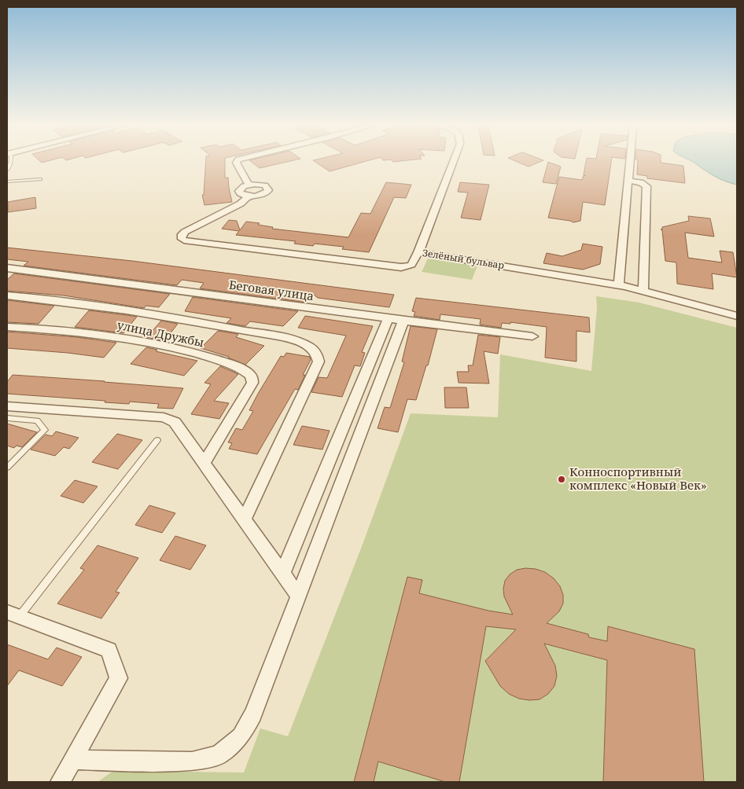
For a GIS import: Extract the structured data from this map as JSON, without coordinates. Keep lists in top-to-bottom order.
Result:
{
  "streets": {
    "street": ["Зелёный бульвар", "Беговая улица", "улица Дружбы"]
  },
  "places": ["Конноспортивный комплекс «Новый Век»"]
}
